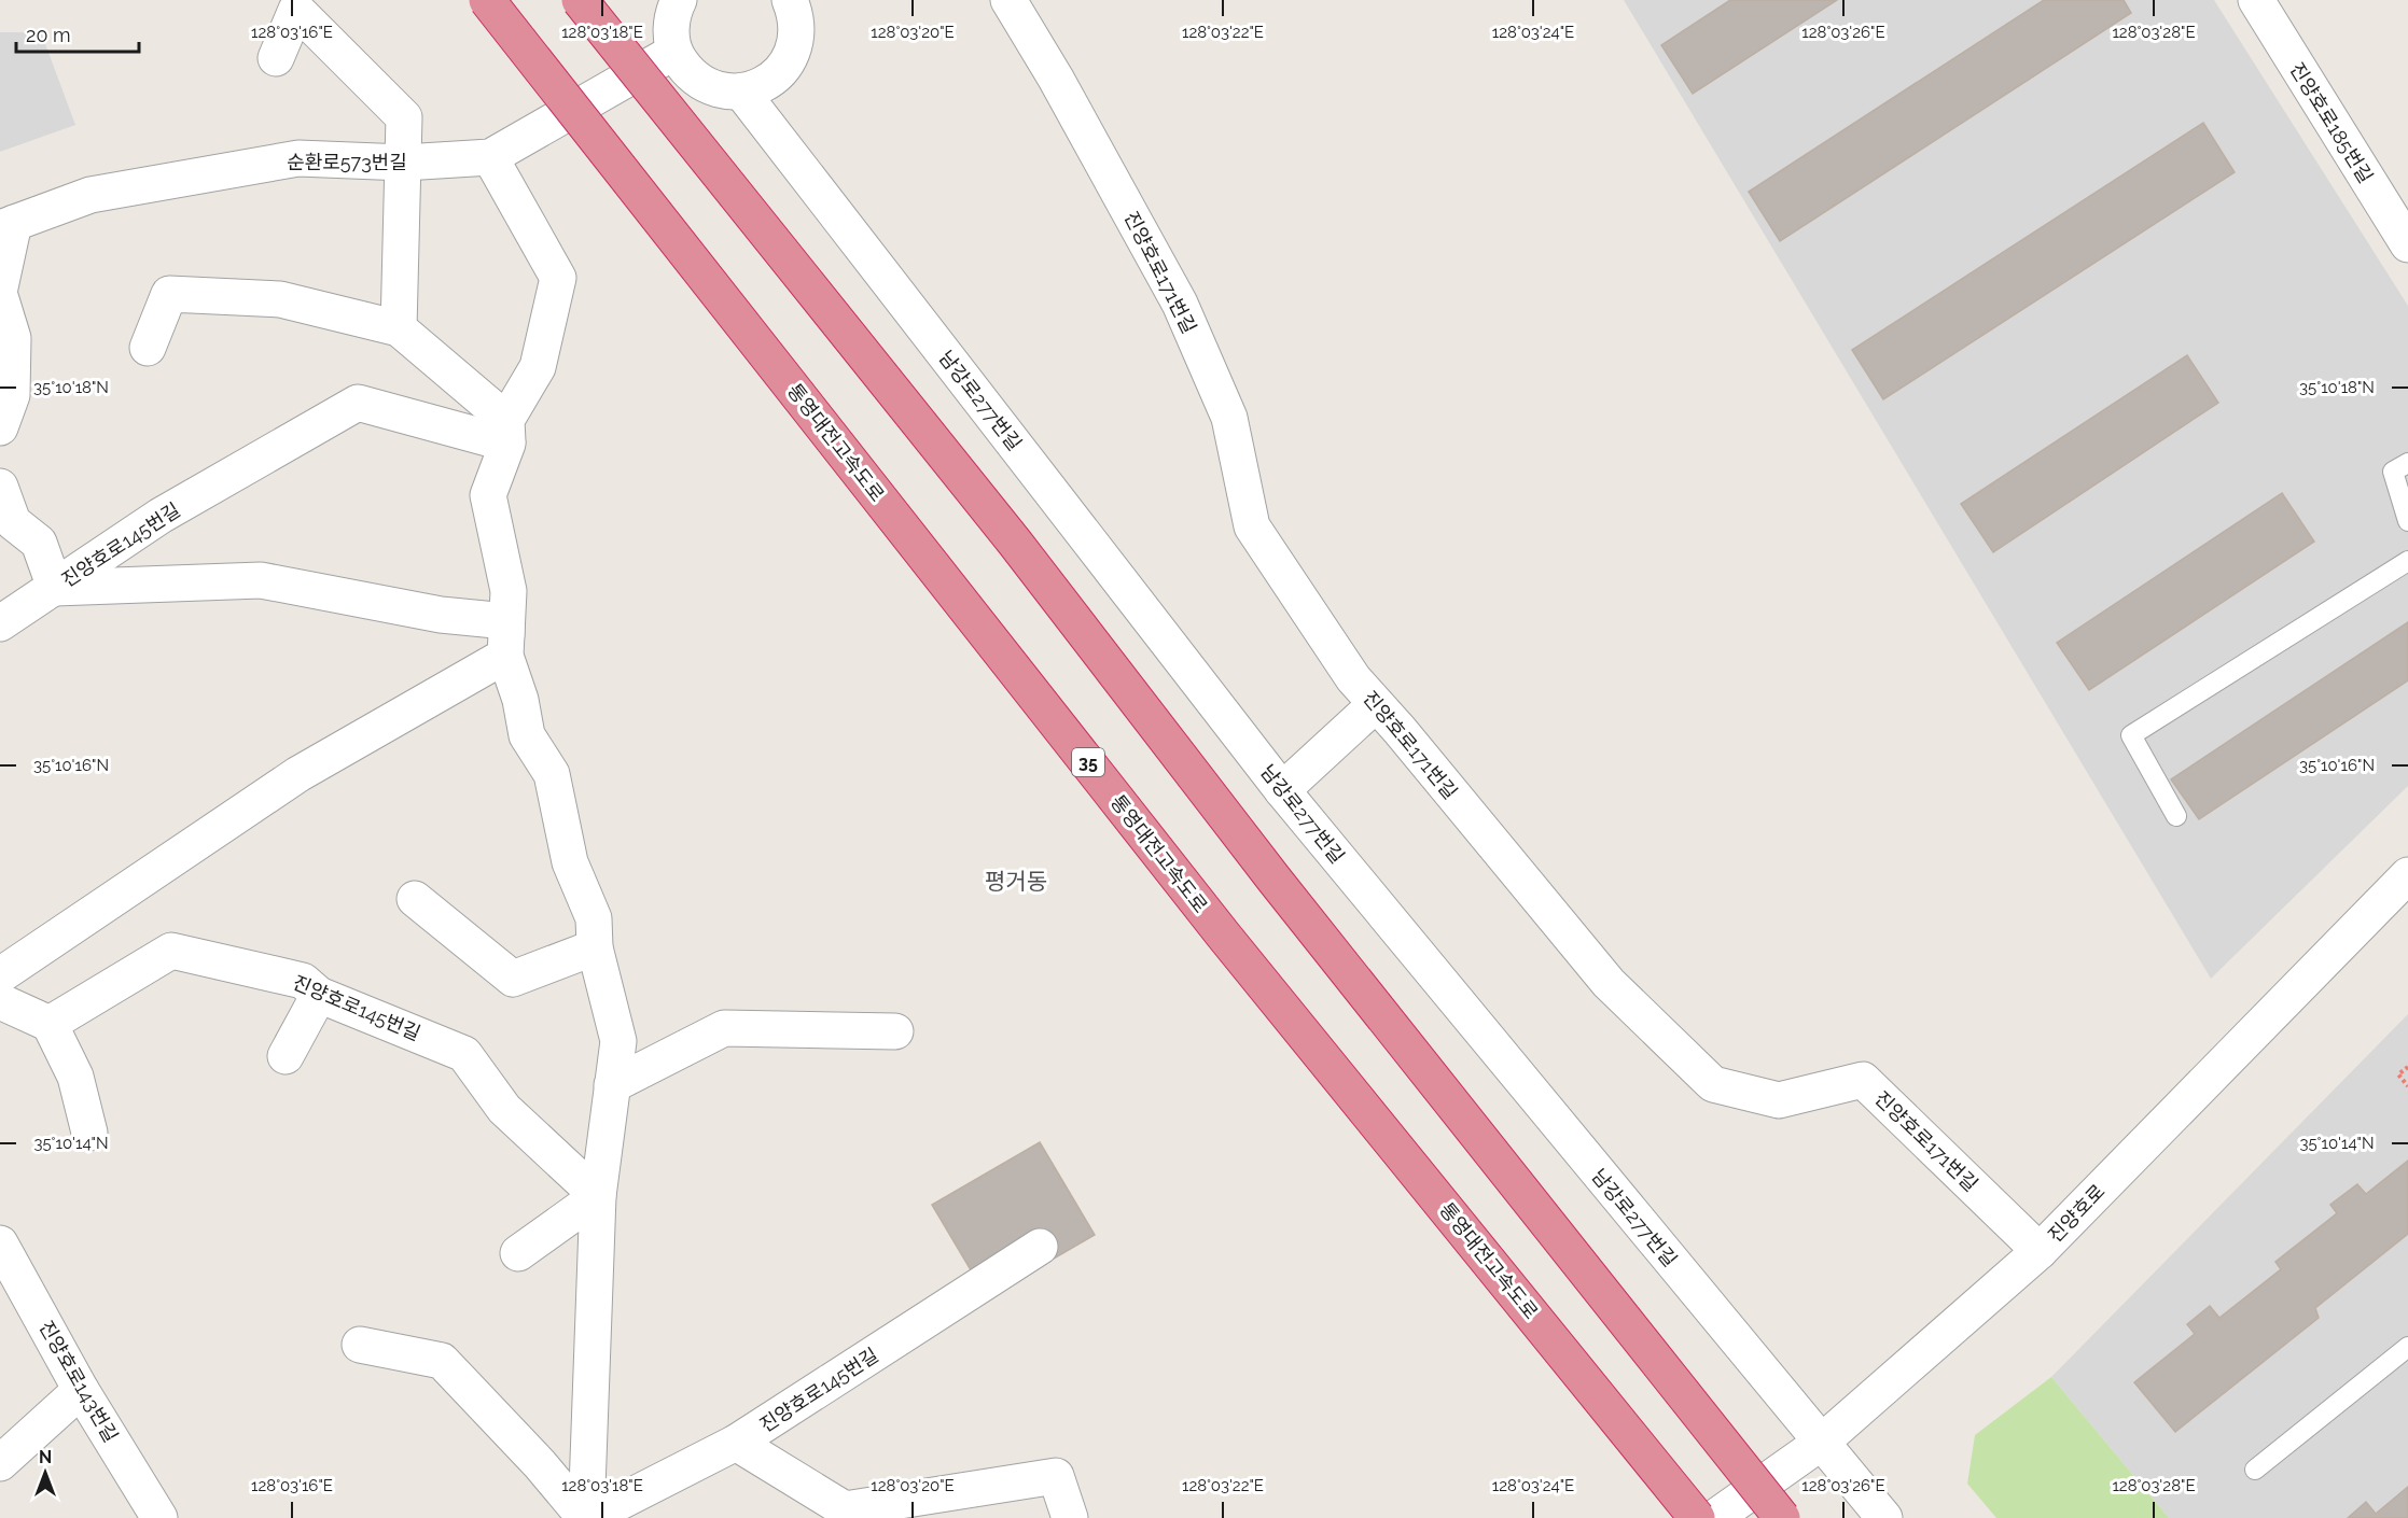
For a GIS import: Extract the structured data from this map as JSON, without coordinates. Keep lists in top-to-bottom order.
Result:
{
  "streets": {
    "highway": ["통영대전고속도로", "35"],
    "street": [
      "진양호로185번길",
      "순환로573번길",
      "진양호로171번길",
      "남강로277번길",
      "진양호로145번길",
      "진양호로",
      "진양호로143번길"
    ]
  },
  "crossings": [
    ["진양호로171번길", "진양호로"],
    ["남강로277번길", "진양호로"]
  ],
  "districts": ["평거동"],
  "scale_bar": "20 m",
  "north": "top",
  "coordinates": [
    "128°03'16\"E",
    "128°03'18\"E",
    "128°03'20\"E",
    "128°03'22\"E",
    "128°03'24\"E",
    "128°03'26\"E",
    "128°03'28\"E",
    "35°10'18\"N",
    "35°10'16\"N",
    "35°10'14\"N"
  ]
}
